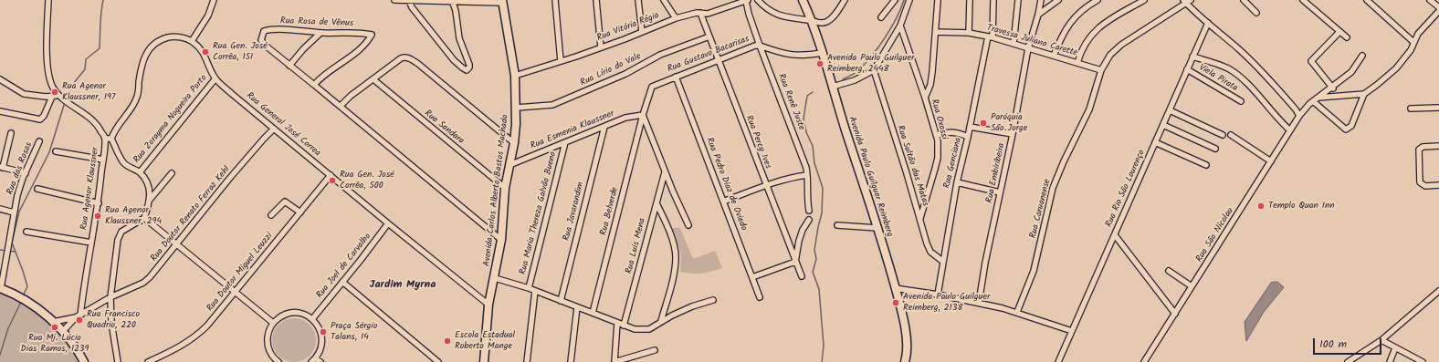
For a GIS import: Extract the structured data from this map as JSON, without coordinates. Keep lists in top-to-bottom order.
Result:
{
  "streets": {
    "main road": ["Avenida Paulo Guilguer Reimberg", "Avenida Carlos Alberto Bastos Machado"],
    "street": [
      "Rua Rosa de Vênus",
      "Rua Vitória Régia",
      "Travessa Juliano Carette",
      "Rua Gustavo Bacarisas",
      "Rua Lírio do Vale",
      "Viela Pirata",
      "Rua Renê Juste",
      "Rua Zorayma Nogueira Porto",
      "Rua Oxossi",
      "Rua General José Correa",
      "Rua Sandara",
      "Rua Esmenia Klaussner",
      "Rua Percy Ives",
      "Rua Genciana",
      "Rua Sultão das Matas",
      "Rua das Rosas",
      "Rua Embiribeira",
      "Rua Pedro Diaz de Oviedo",
      "Rua Agenor Klaussner",
      "Rua Rio São Lourenço",
      "Rua Caruanense",
      "Rua Javarandim",
      "Rua Belverde",
      "Rua Maria Thereza Galvão Bueno",
      "Rua Doutor Renato Ferraz Kehl",
      "Rua São Nicolau",
      "Rua Luis Mena",
      "Rua Joel de Carvalho",
      "Rua Doutor Miguel Leuzzi"
    ]
  },
  "crossings": [
    ["Rua Rosa de Vênus", "Avenida Carlos Alberto Bastos Machado"],
    ["Rua Vitória Régia", "Rua Renê Juste"],
    ["Rua Vitória Régia", "Rua Percy Ives"],
    ["Rua Vitória Régia", "Avenida Carlos Alberto Bastos Machado"],
    ["Travessa Juliano Carette", "Rua Genciana"],
    ["Travessa Juliano Carette", "Rua Embiribeira"],
    ["Travessa Juliano Carette", "Rua Caruanense"],
    ["Rua Gustavo Bacarisas", "Rua Renê Juste"],
    ["Rua Gustavo Bacarisas", "Rua Esmenia Klaussner"],
    ["Rua Gustavo Bacarisas", "Rua Percy Ives"],
    ["Rua Gustavo Bacarisas", "Avenida Paulo Guilguer Reimberg"],
    ["Rua Gustavo Bacarisas", "Rua Pedro Diaz de Oviedo"],
    ["Rua Gustavo Bacarisas", "Rua Belverde"],
    ["Rua Lírio do Vale", "Rua Percy Ives"],
    ["Rua Lírio do Vale", "Avenida Carlos Alberto Bastos Machado"],
    ["Viela Pirata", "Rua Rio São Lourenço"],
    ["Rua Zorayma Nogueira Porto", "Rua General José Correa"],
    ["Rua Oxossi", "Rua Sultão das Matas"],
    ["Rua General José Correa", "Avenida Carlos Alberto Bastos Machado"],
    ["Rua General José Correa", "Rua Doutor Renato Ferraz Kehl"],
    ["Rua General José Correa", "Rua Joel de Carvalho"],
    ["Rua General José Correa", "Rua Doutor Miguel Leuzzi"],
    ["Rua Sandara", "Avenida Carlos Alberto Bastos Machado"],
    ["Rua Esmenia Klaussner", "Avenida Carlos Alberto Bastos Machado"],
    ["Rua Esmenia Klaussner", "Rua Javarandim"],
    ["Rua Esmenia Klaussner", "Rua Belverde"],
    ["Rua Esmenia Klaussner", "Rua Maria Thereza Galvão Bueno"],
    ["Rua Genciana", "Rua Sultão das Matas"],
    ["Rua Agenor Klaussner", "Rua Doutor Renato Ferraz Kehl"]
  ],
  "districts": ["Jardim Myrna"],
  "places": [
    "Rua Gen. José Corrêa, 151",
    "Avenida Paulo Guilguer Reimberg, 2448",
    "Rua Agenor Klaussner, 197",
    "Paróquia São Jorge",
    "Rua Gen. José Corrêa, 500",
    "Templo Quan Inn",
    "Rua Agenor Klaussner, 294",
    "Avenida Paulo Guilguer Reimberg, 2138",
    "Rua Francisco Quadrio, 220",
    "Rua Mj. Lúcio Dias Ramos, 1239",
    "Praça Sérgio Talans, 14",
    "Escola Estadual Roberto Mange"
  ],
  "scale_bar": "100 m"
}
